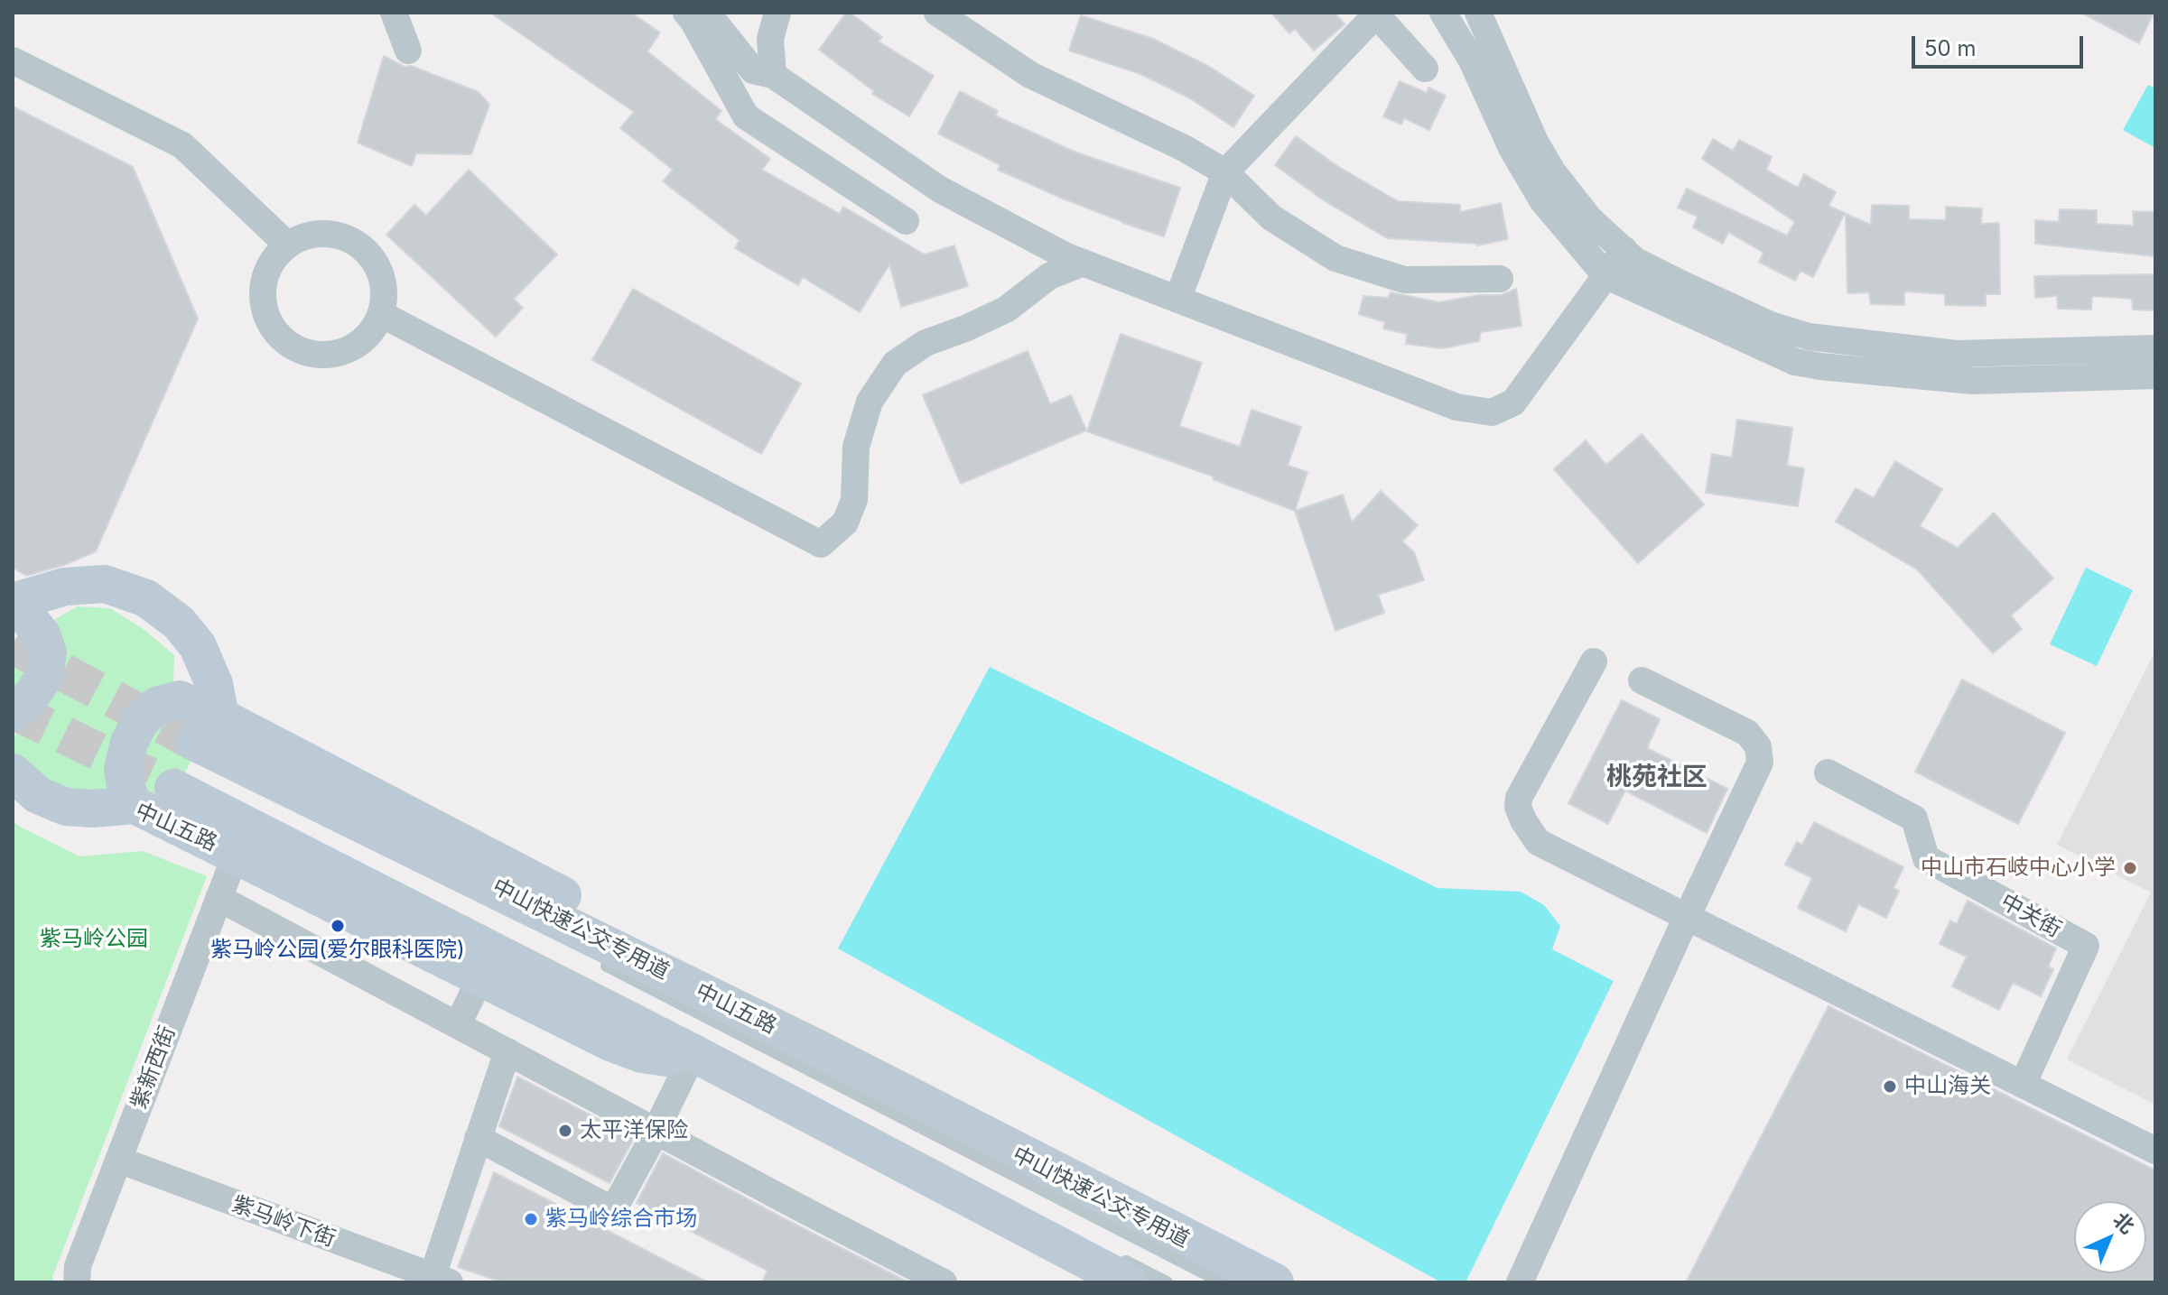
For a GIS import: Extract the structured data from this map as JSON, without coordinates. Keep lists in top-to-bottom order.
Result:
{
  "streets": {
    "main road": ["中山五路"],
    "street": ["中关街", "紫新西街", "紫马岭下街"],
    "lane": ["中山快速公交专用道"]
  },
  "crossings": [
    ["中山五路", "中山快速公交专用道"],
    ["中山五路", "紫新西街"],
    ["紫新西街", "紫马岭下街"]
  ],
  "districts": ["桃苑社区"],
  "parks": ["紫马岭公园"],
  "places": [
    "中山市石岐中心小学",
    "紫马岭公园(爱尔眼科医院)",
    "中山海关",
    "太平洋保险",
    "紫马岭综合市场"
  ],
  "scale_bar": "50 m",
  "north": "top right"
}
